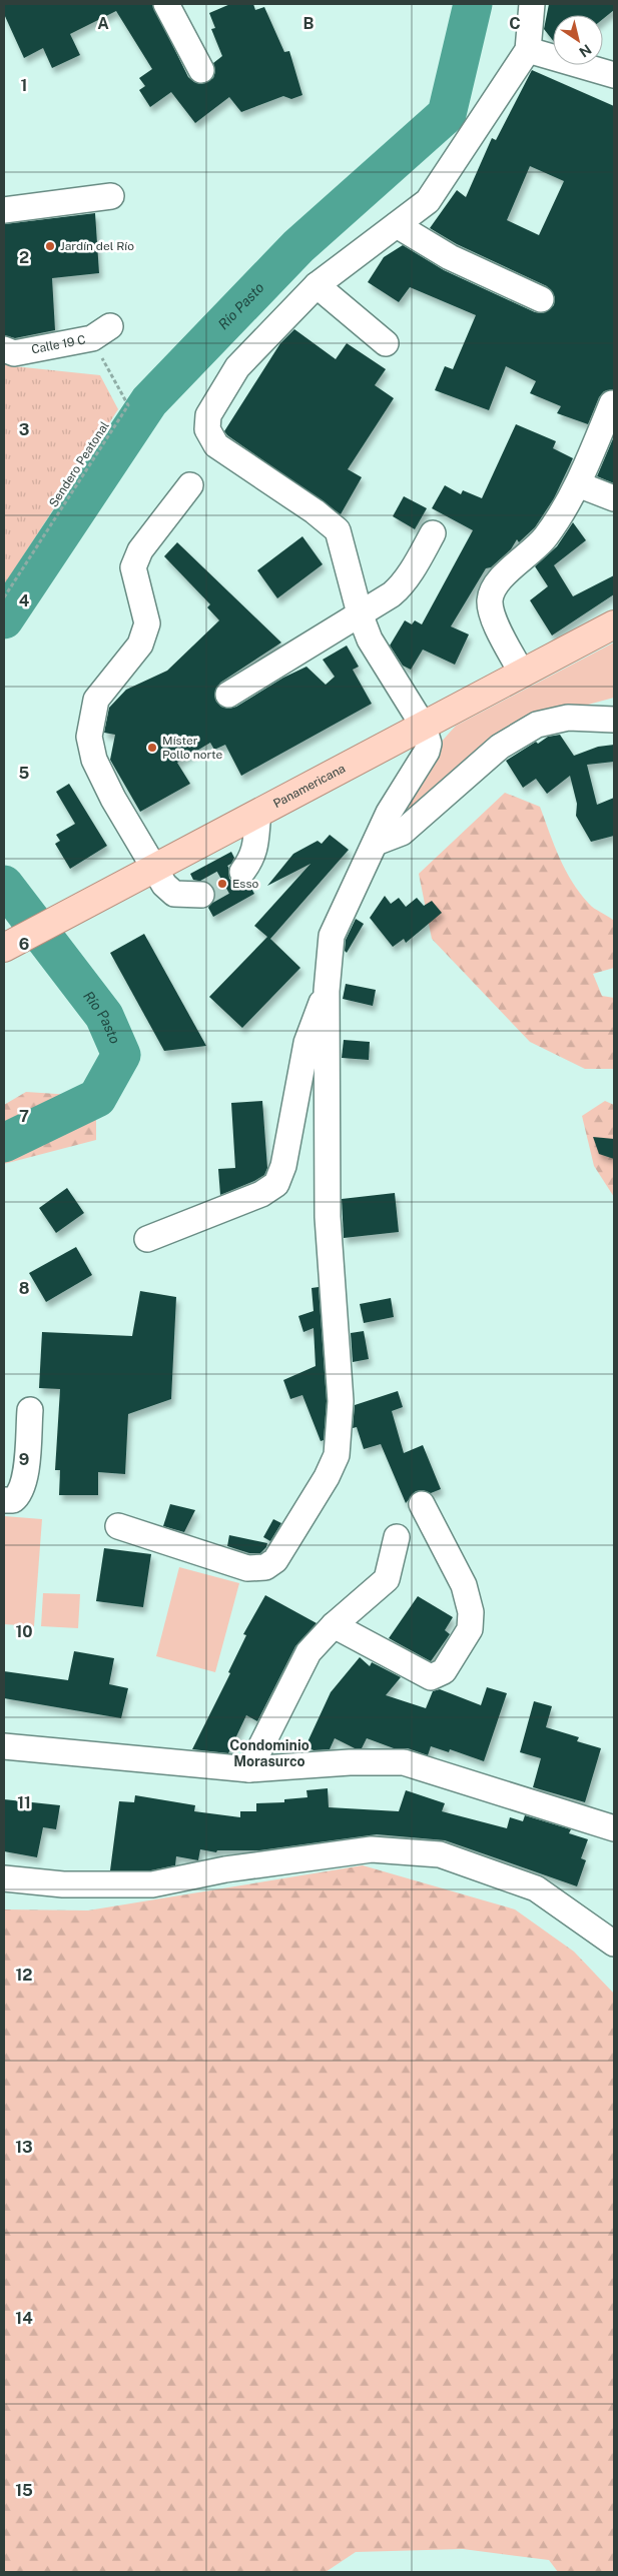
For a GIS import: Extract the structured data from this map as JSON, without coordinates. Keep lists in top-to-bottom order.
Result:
{
  "streets": {
    "main road": ["Panamericana"],
    "street": ["Calle 19 C"],
    "path": ["Sendero Peatonal"]
  },
  "crossings": [
    ["Calle 19 C", "Sendero Peatonal"]
  ],
  "districts": ["Condominio Morasurco"],
  "water": ["Río Pasto"],
  "places": ["Jardín del Río", "Míster Pollo norte", "Esso"],
  "north": "bottom right",
  "grid": {
    "columns": ["A", "B", "C"],
    "rows": [
      "1",
      "2",
      "3",
      "4",
      "5",
      "6",
      "7",
      "8",
      "9",
      "10",
      "11",
      "12",
      "13",
      "14",
      "15"
    ]
  }
}
